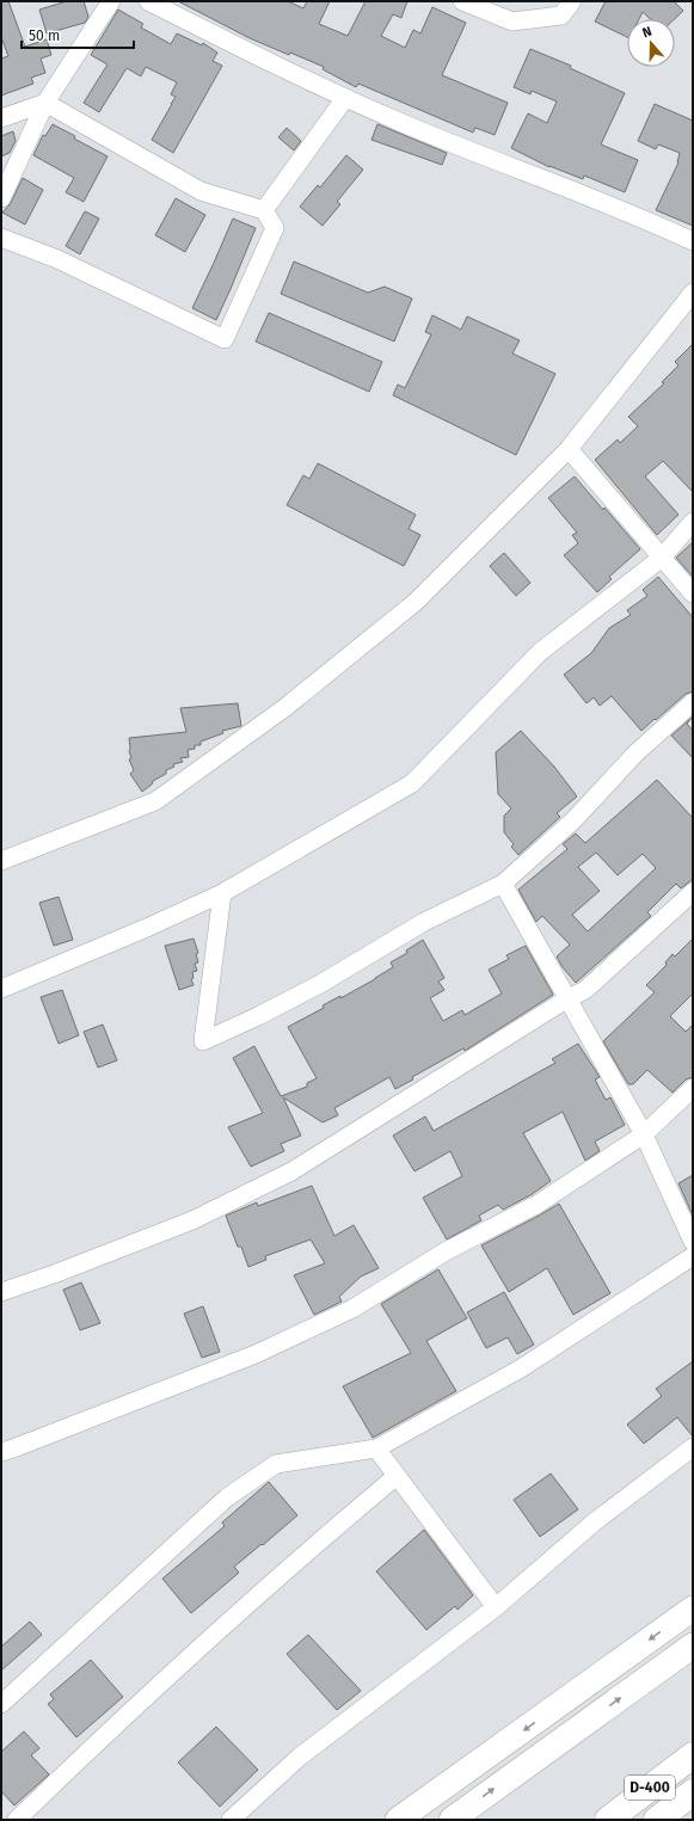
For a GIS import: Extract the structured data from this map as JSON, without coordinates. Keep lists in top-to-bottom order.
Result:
{
  "streets": {
    "highway": ["D-400"]
  },
  "scale_bar": "50 m",
  "north": "top"
}
